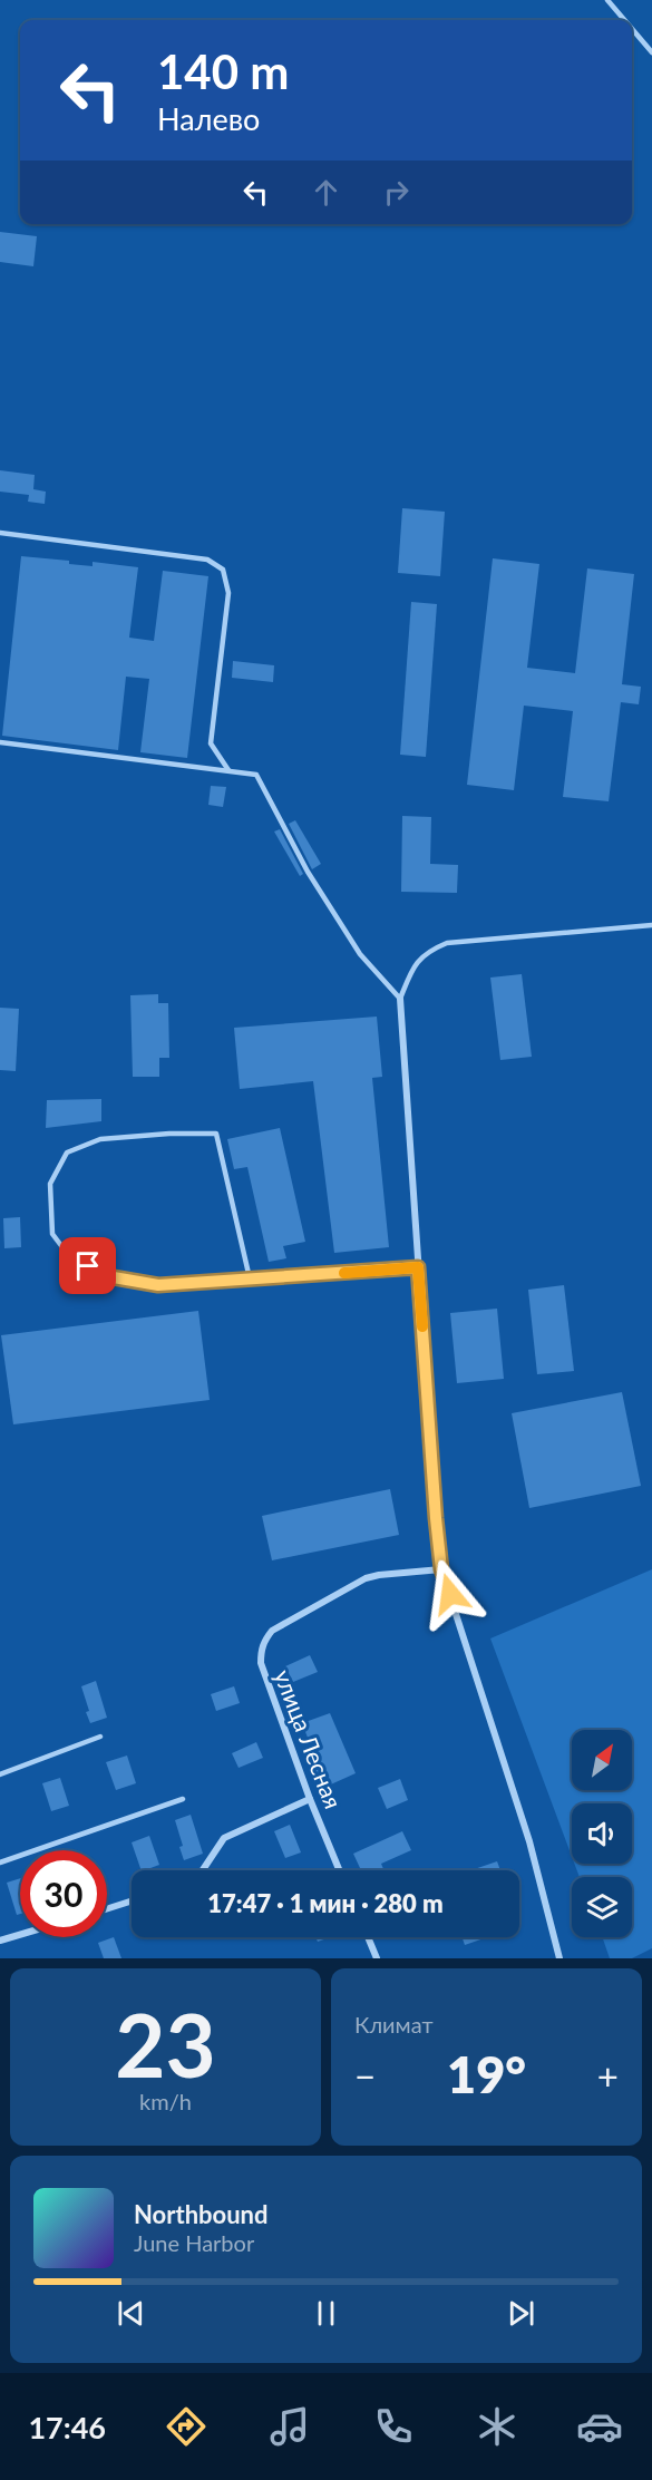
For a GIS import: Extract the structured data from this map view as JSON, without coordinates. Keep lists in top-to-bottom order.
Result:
{
  "streets": {
    "street": ["улица Лесная"]
  },
  "north": "top right",
  "page": {
    "turn": ["140 m", "Налево"],
    "limit": "30",
    "trip": "17:47 · 1 мин · 280 m",
    "tile": [
      ["23", "km/h"],
      "Климат"
    ],
    "heat": ["−", "19°", "+"],
    "song": ["Northbound", "June Harbor"],
    "tabs": "17:46"
  }
}
